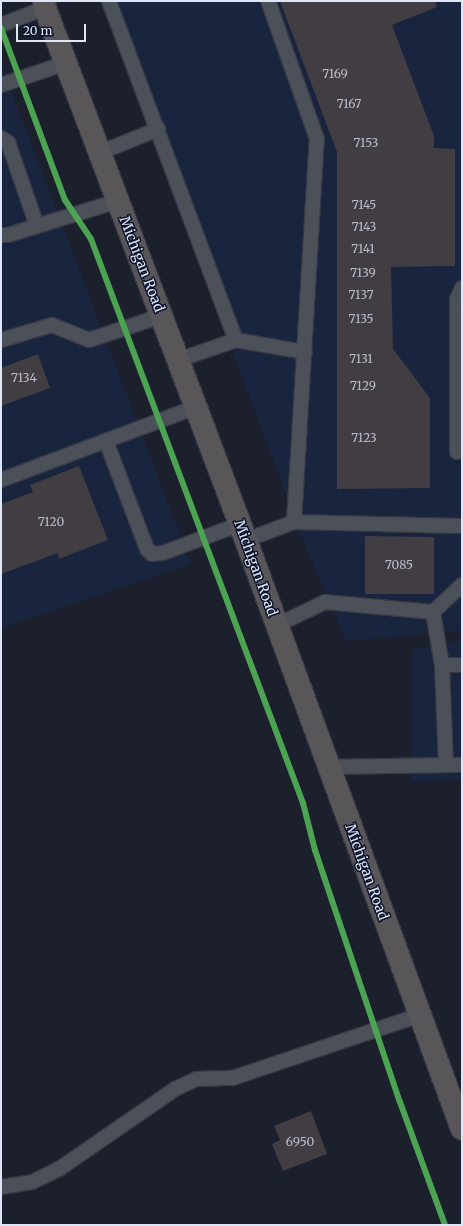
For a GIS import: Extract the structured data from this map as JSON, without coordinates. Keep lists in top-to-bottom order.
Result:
{
  "streets": {
    "main road": ["Michigan Road"]
  },
  "house_numbers": [
    "7169",
    "7167",
    "7153",
    "7145",
    "7143",
    "7141",
    "7139",
    "7137",
    "7135",
    "7131",
    "7134",
    "7129",
    "7123",
    "7120",
    "7085",
    "6950"
  ],
  "scale_bar": "20 m"
}
